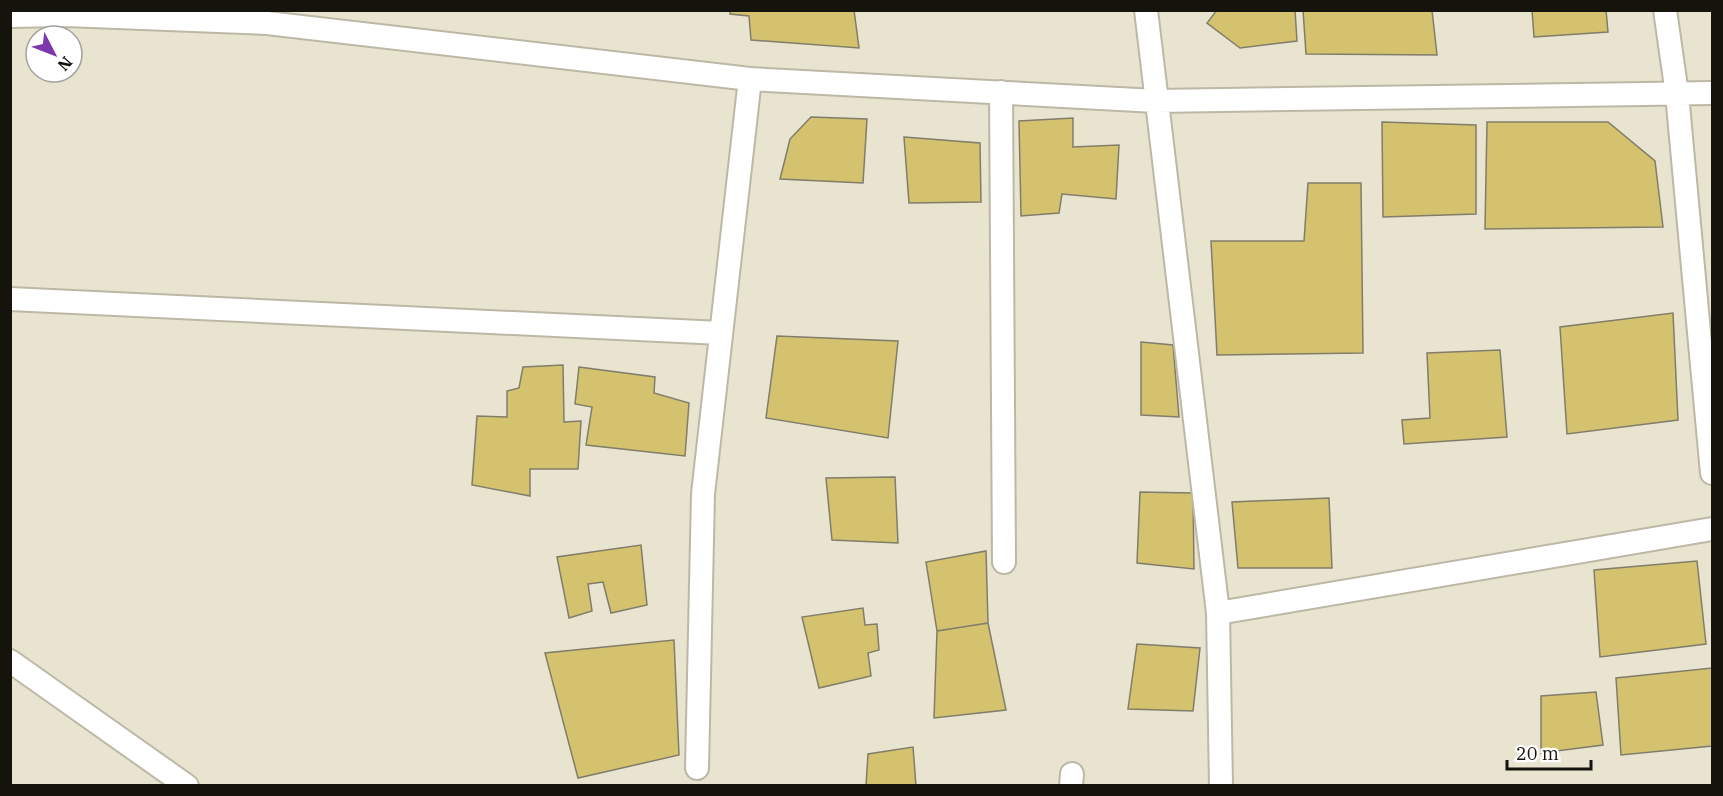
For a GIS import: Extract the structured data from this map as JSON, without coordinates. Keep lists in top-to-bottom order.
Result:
{
  "scale_bar": "20 m",
  "north": "bottom right"
}
